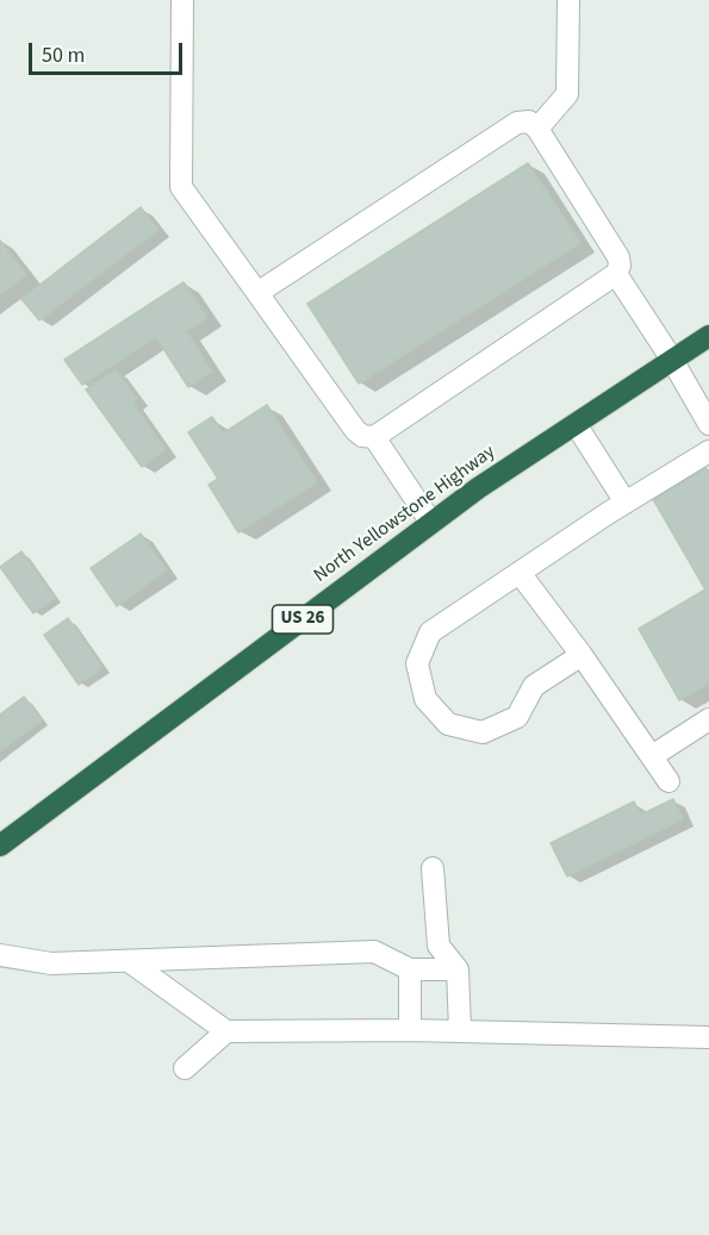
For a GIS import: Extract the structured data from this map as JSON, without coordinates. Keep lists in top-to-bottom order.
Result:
{
  "streets": {
    "highway": ["North Yellowstone Highway", "US 26"]
  },
  "scale_bar": "50 m"
}
